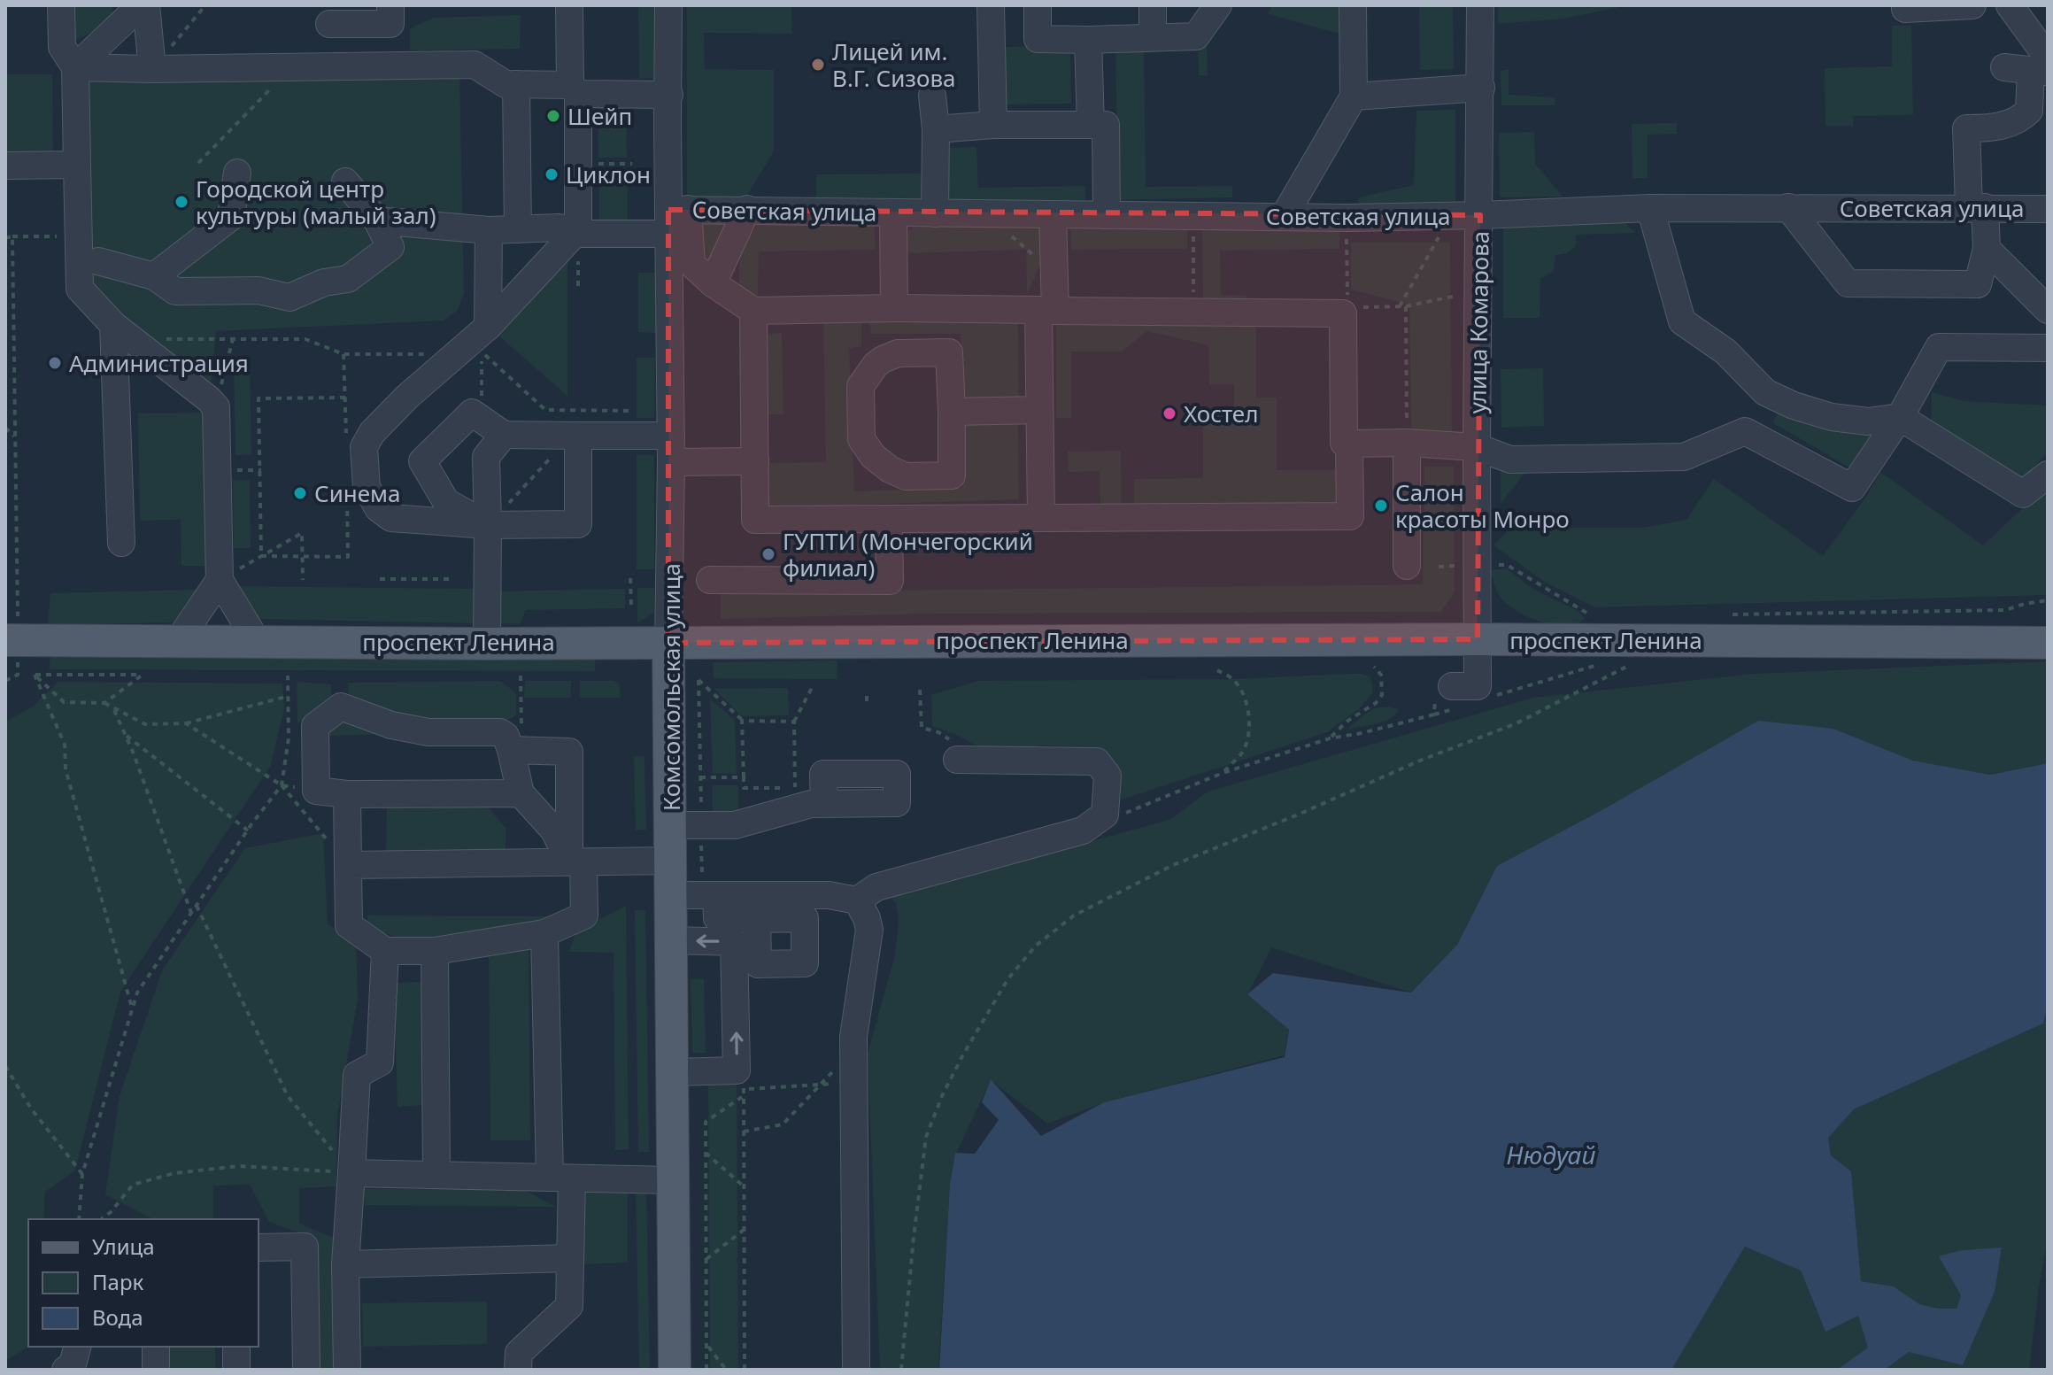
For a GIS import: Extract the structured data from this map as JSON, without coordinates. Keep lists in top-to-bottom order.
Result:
{
  "streets": {
    "main road": ["проспект Ленина", "Комсомольская улица"],
    "street": ["Советская улица", "улица Комарова"]
  },
  "crossings": [
    ["Советская улица", "улица Комарова"],
    ["Советская улица", "Комсомольская улица"],
    ["улица Комарова", "проспект Ленина"],
    ["проспект Ленина", "Комсомольская улица"]
  ],
  "water": ["Нюдуай"],
  "places": [
    "Лицей им. В.Г. Сизова",
    "Шейп",
    "Циклон",
    "Городской центр культуры (малый зал)",
    "Администрация",
    "Хостел",
    "Синема",
    "Салон красоты Монро",
    "ГУПТИ (Мончегорский филиал)"
  ],
  "legend": ["Улица", "Парк", "Вода"]
}
